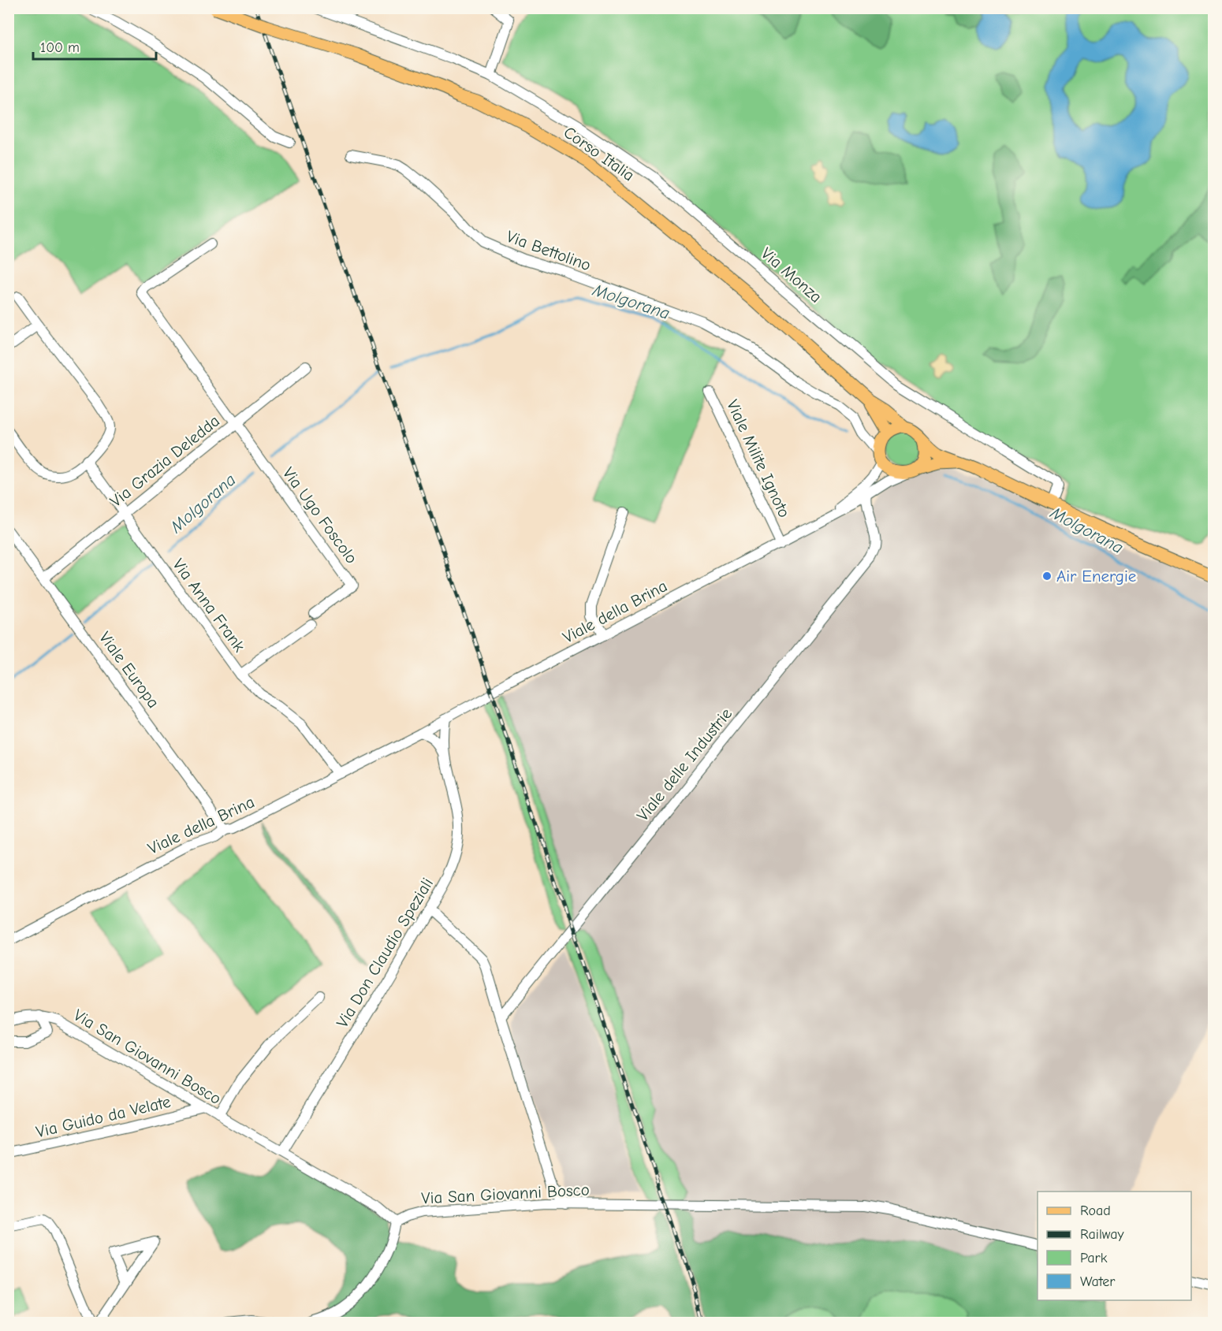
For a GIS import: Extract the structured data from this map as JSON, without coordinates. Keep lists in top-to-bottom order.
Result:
{
  "streets": {
    "main road": ["Corso Italia"],
    "street": [
      "Via Bettolino",
      "Via Monza",
      "Viale Milite Ignoto",
      "Via Grazia Deledda",
      "Via Ugo Foscolo",
      "Via Anna Frank",
      "Viale della Brina",
      "Viale Europa",
      "Viale delle Industrie",
      "Via Don Claudio Speziali",
      "Via San Giovanni Bosco",
      "Via Guido da Velate"
    ]
  },
  "crossings": [
    ["Corso Italia", "Via Bettolino"],
    ["Corso Italia", "Viale della Brina"],
    ["Via Bettolino", "Viale della Brina"],
    ["Viale Milite Ignoto", "Viale della Brina"],
    ["Via Grazia Deledda", "Via Ugo Foscolo"],
    ["Via Grazia Deledda", "Via Anna Frank"],
    ["Via Grazia Deledda", "Viale Europa"],
    ["Via Anna Frank", "Viale della Brina"],
    ["Viale della Brina", "Viale Europa"],
    ["Viale della Brina", "Viale delle Industrie"],
    ["Viale della Brina", "Via Don Claudio Speziali"],
    ["Via Don Claudio Speziali", "Via San Giovanni Bosco"],
    ["Via San Giovanni Bosco", "Via Guido da Velate"]
  ],
  "water": ["Molgorana"],
  "places": ["Air Energie"],
  "legend": [
    "Road",
    "Railway",
    "Park",
    "Water"
  ],
  "scale_bar": "100 m"
}
